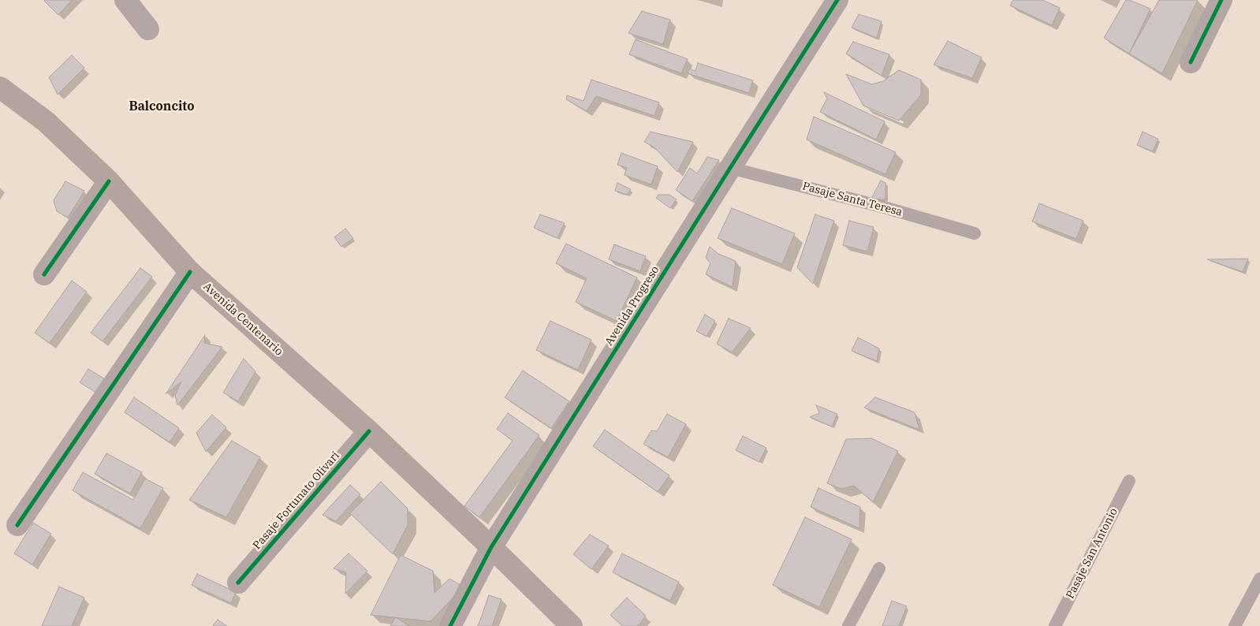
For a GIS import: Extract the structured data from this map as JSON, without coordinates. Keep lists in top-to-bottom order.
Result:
{
  "streets": {
    "main road": ["Avenida Centenario"],
    "street": ["Avenida Progreso", "Pasaje Fortunato Olivari"],
    "lane": ["Pasaje Santa Teresa", "Pasaje San Antonio"]
  },
  "crossings": [
    ["Pasaje Santa Teresa", "Avenida Progreso"],
    ["Avenida Progreso", "Avenida Centenario"],
    ["Avenida Centenario", "Pasaje Fortunato Olivari"]
  ],
  "districts": ["Balconcito"]
}
